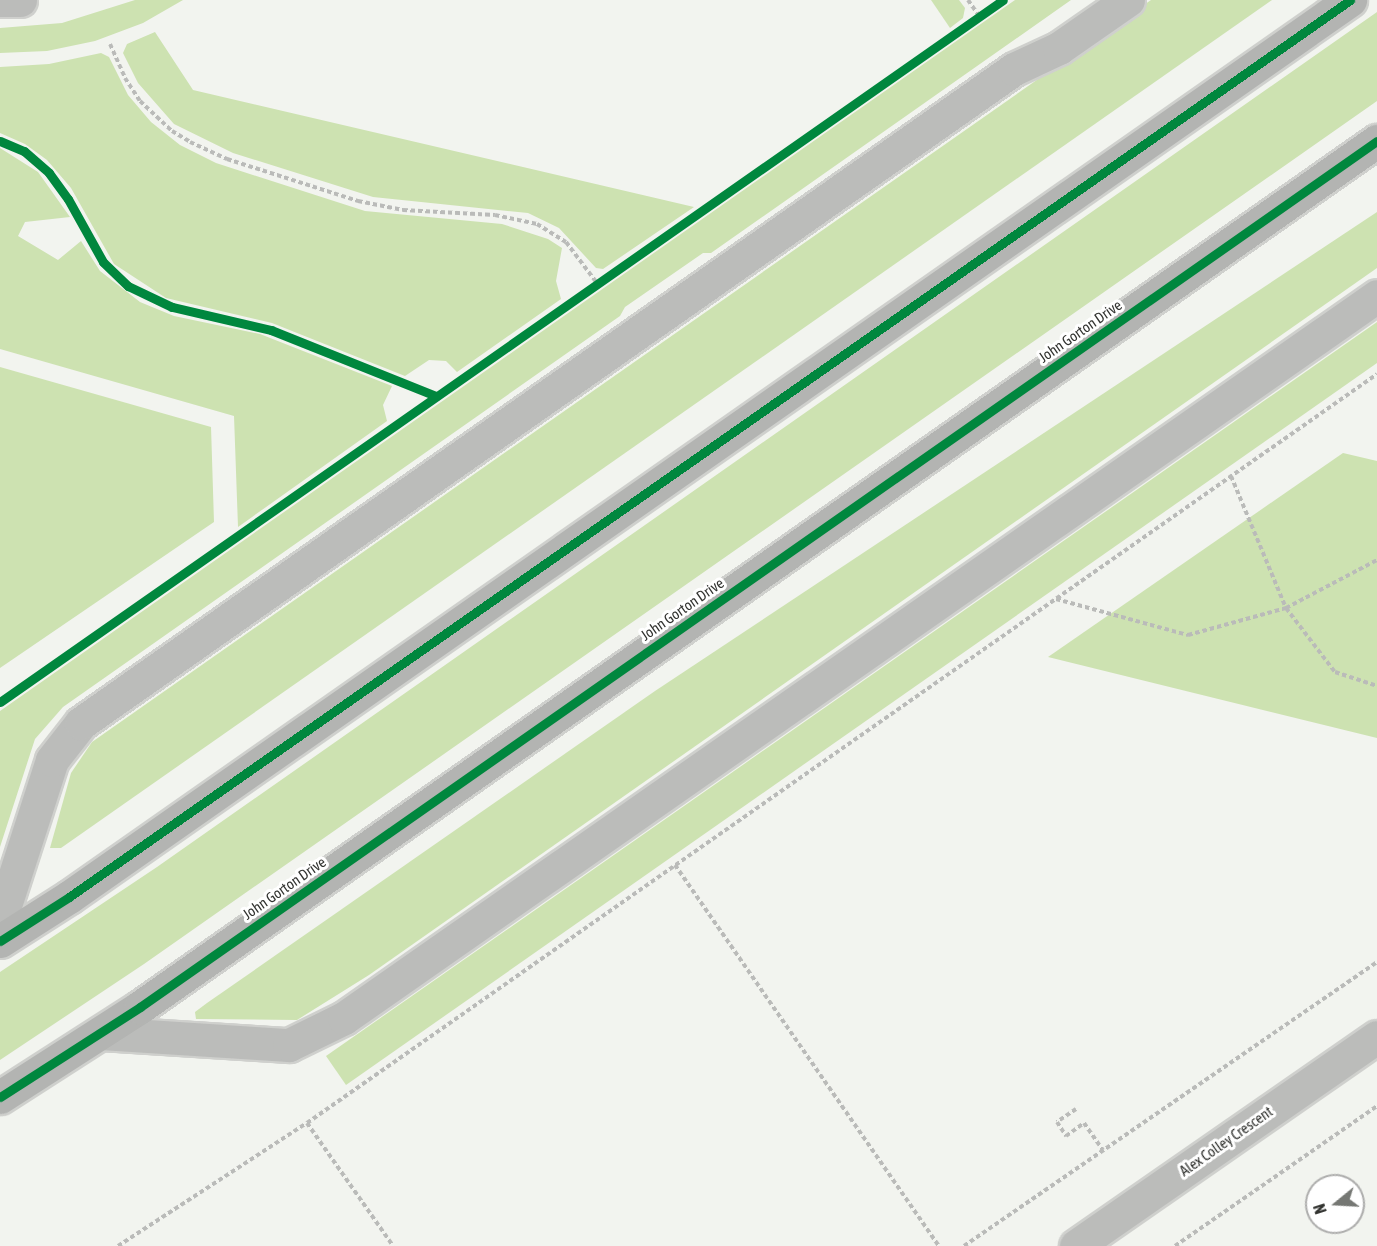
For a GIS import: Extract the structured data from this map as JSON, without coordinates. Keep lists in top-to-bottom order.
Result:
{
  "streets": {
    "main road": ["John Gorton Drive"],
    "street": ["Alex Colley Crescent"]
  },
  "north": "left"
}
